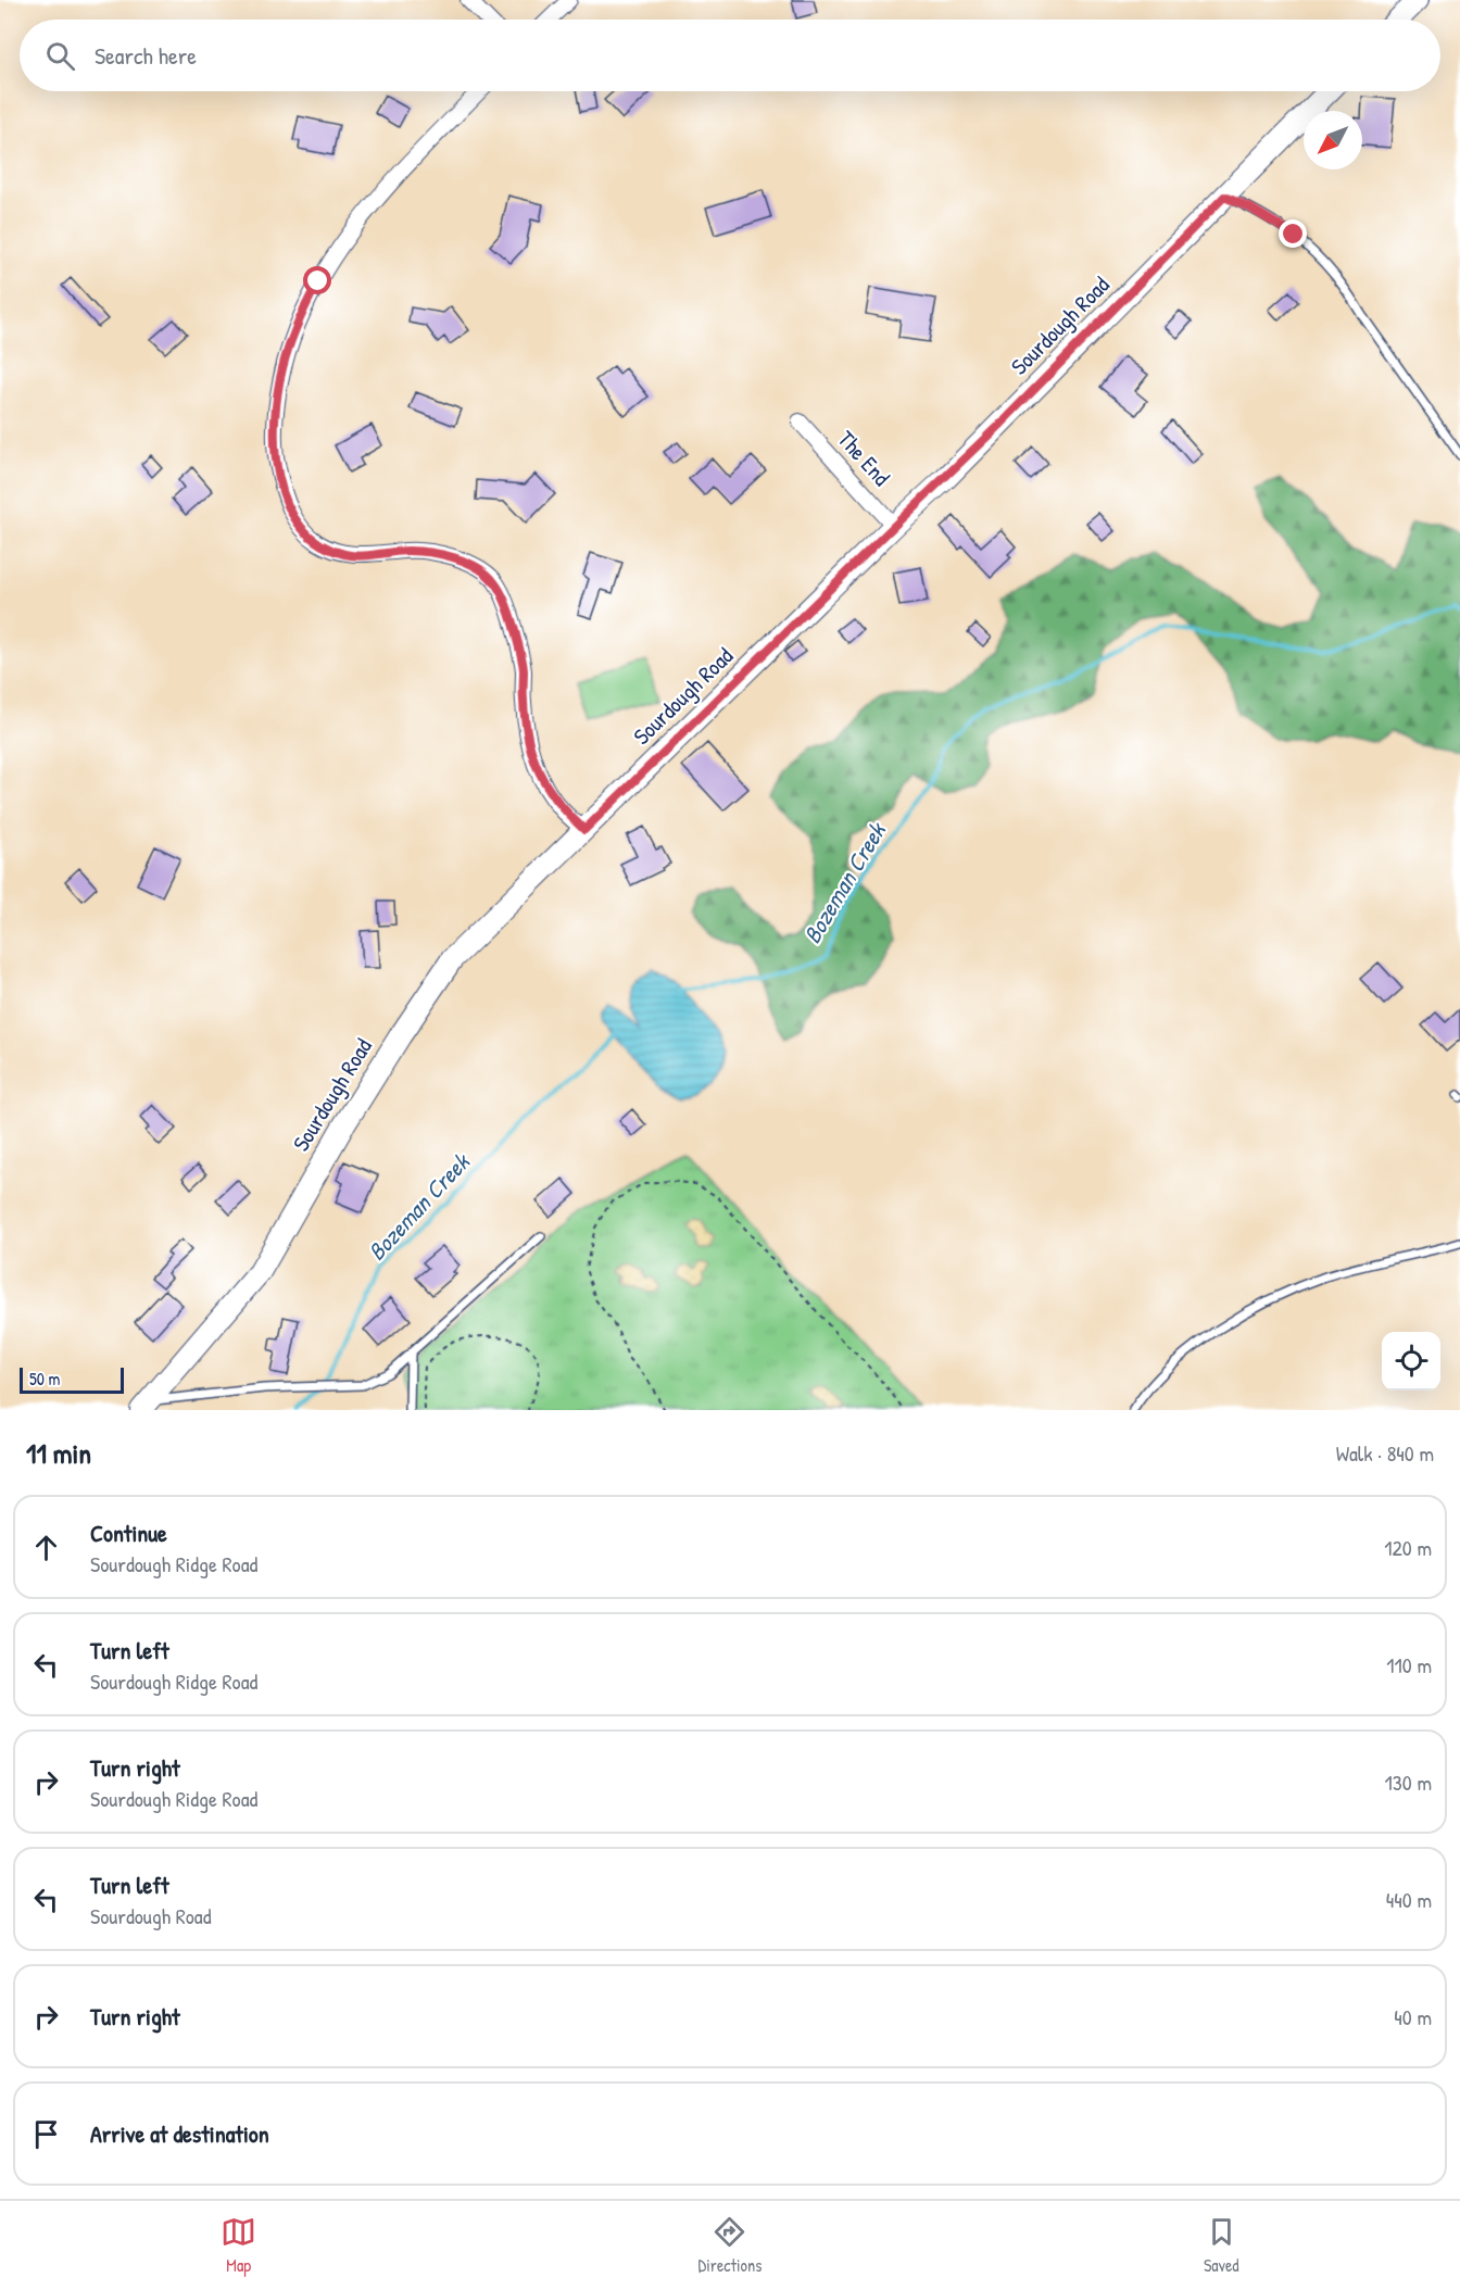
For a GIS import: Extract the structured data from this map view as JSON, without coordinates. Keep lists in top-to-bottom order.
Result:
{
  "streets": {
    "street": ["Sourdough Road", "The End"]
  },
  "crossings": [
    ["Sourdough Road", "The End"]
  ],
  "water": ["Bozeman Creek"],
  "scale_bar": "50 m",
  "north": "bottom left",
  "page": {
    "search": "Search here",
    "scale": "50 m",
    "heading": ["11 min", "Walk · 840 m"],
    "list": [
      ["Continue", "Sourdough Ridge Road", "120 m"],
      ["Turn left", "Sourdough Ridge Road", "110 m"],
      ["Turn right", "Sourdough Ridge Road", "130 m"],
      ["Turn left", "Sourdough Road", "440 m"],
      ["Turn right", "40 m"],
      "Arrive at destination"
    ],
    "nav": ["Map", "Directions", "Saved"]
  }
}
